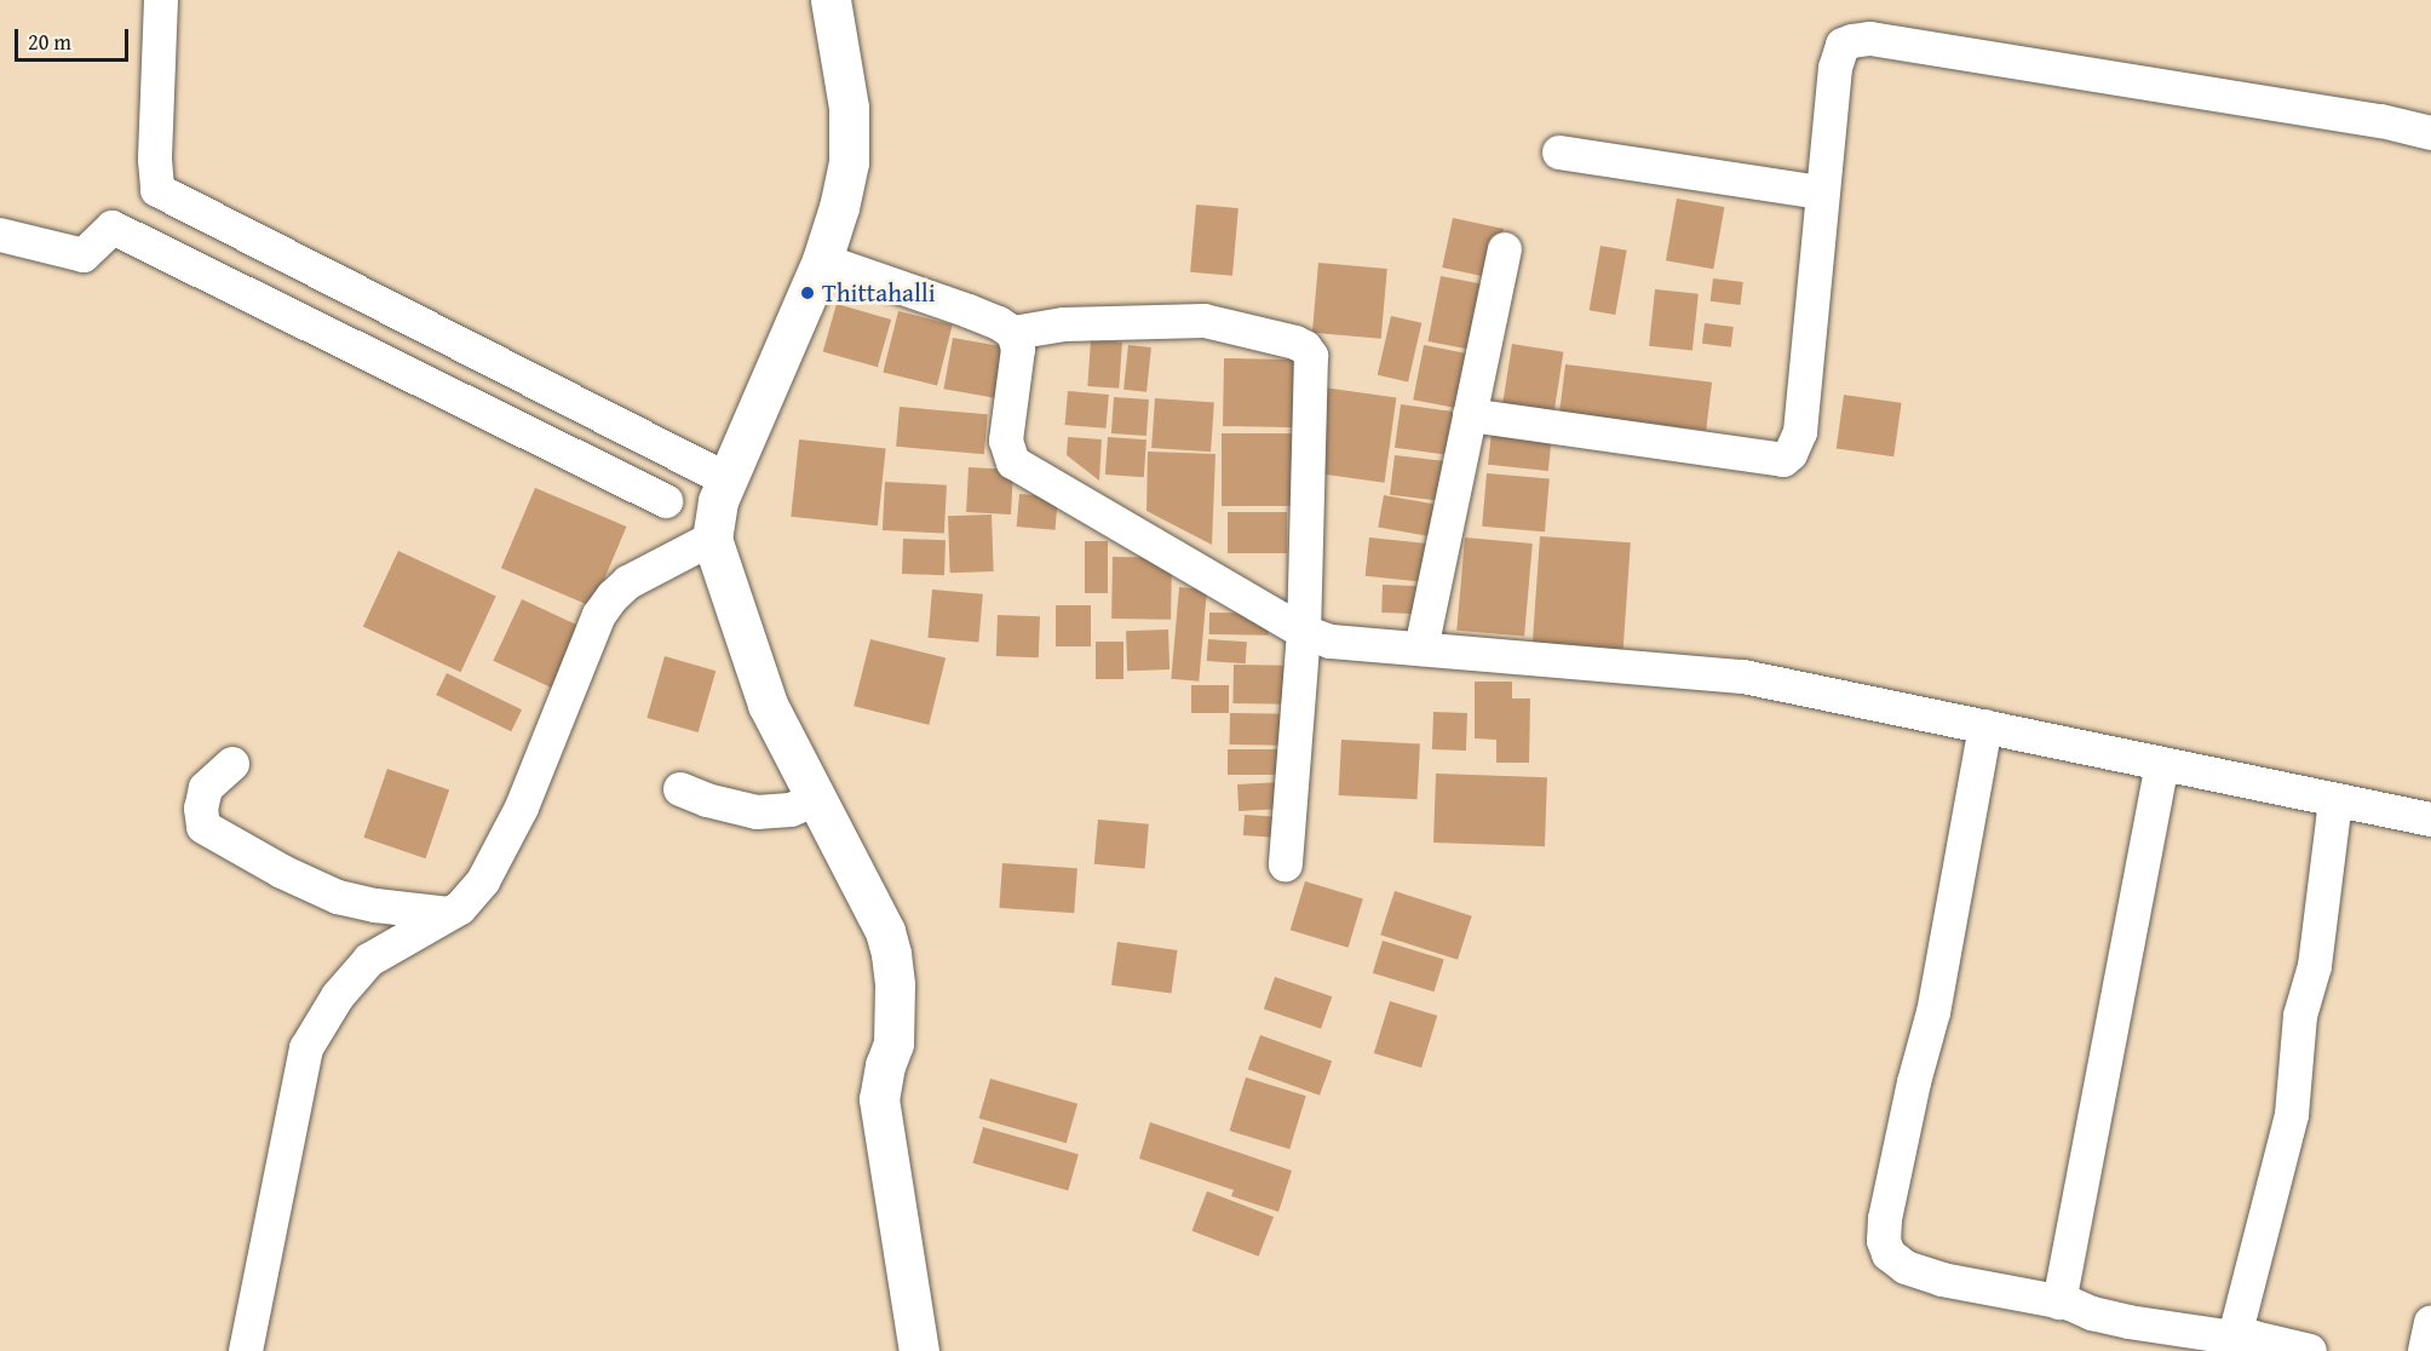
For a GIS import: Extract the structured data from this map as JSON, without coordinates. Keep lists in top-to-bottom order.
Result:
{
  "places": ["Thittahalli"],
  "scale_bar": "20 m"
}
